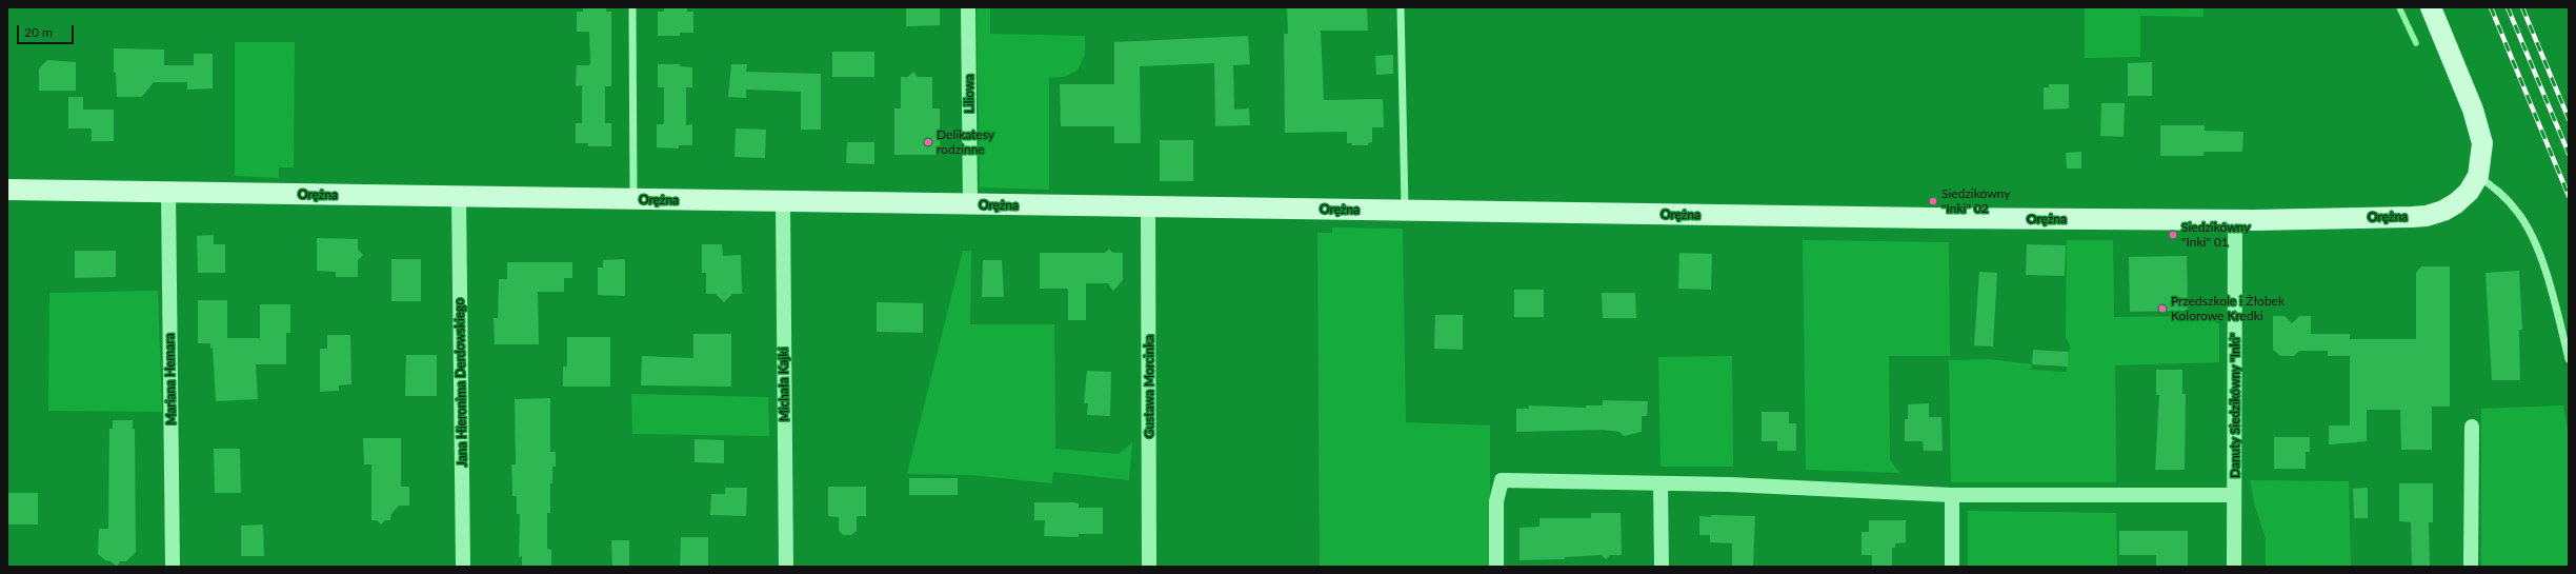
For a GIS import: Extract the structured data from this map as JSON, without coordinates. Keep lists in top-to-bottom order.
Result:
{
  "streets": {
    "street": [
      "Liliowa",
      "Orężna",
      "Mariana Hemara",
      "Jana Hieronima Derdowskiego",
      "Michała Kajki",
      "Gustawa Morcinka",
      "Danuty Siedzikówny \"Inki\""
    ]
  },
  "crossings": [
    ["Liliowa", "Orężna"],
    ["Orężna", "Mariana Hemara"],
    ["Orężna", "Jana Hieronima Derdowskiego"],
    ["Orężna", "Michała Kajki"],
    ["Orężna", "Gustawa Morcinka"],
    ["Orężna", "Danuty Siedzikówny \"Inki\""]
  ],
  "places": [
    "Delikatesy rodzinne",
    "Siedzikówny \"Inki\" 02",
    "Siedzikówny \"Inki\" 01",
    "Przedszkole i Żłobek Kolorowe Kredki"
  ],
  "scale_bar": "20 m"
}
